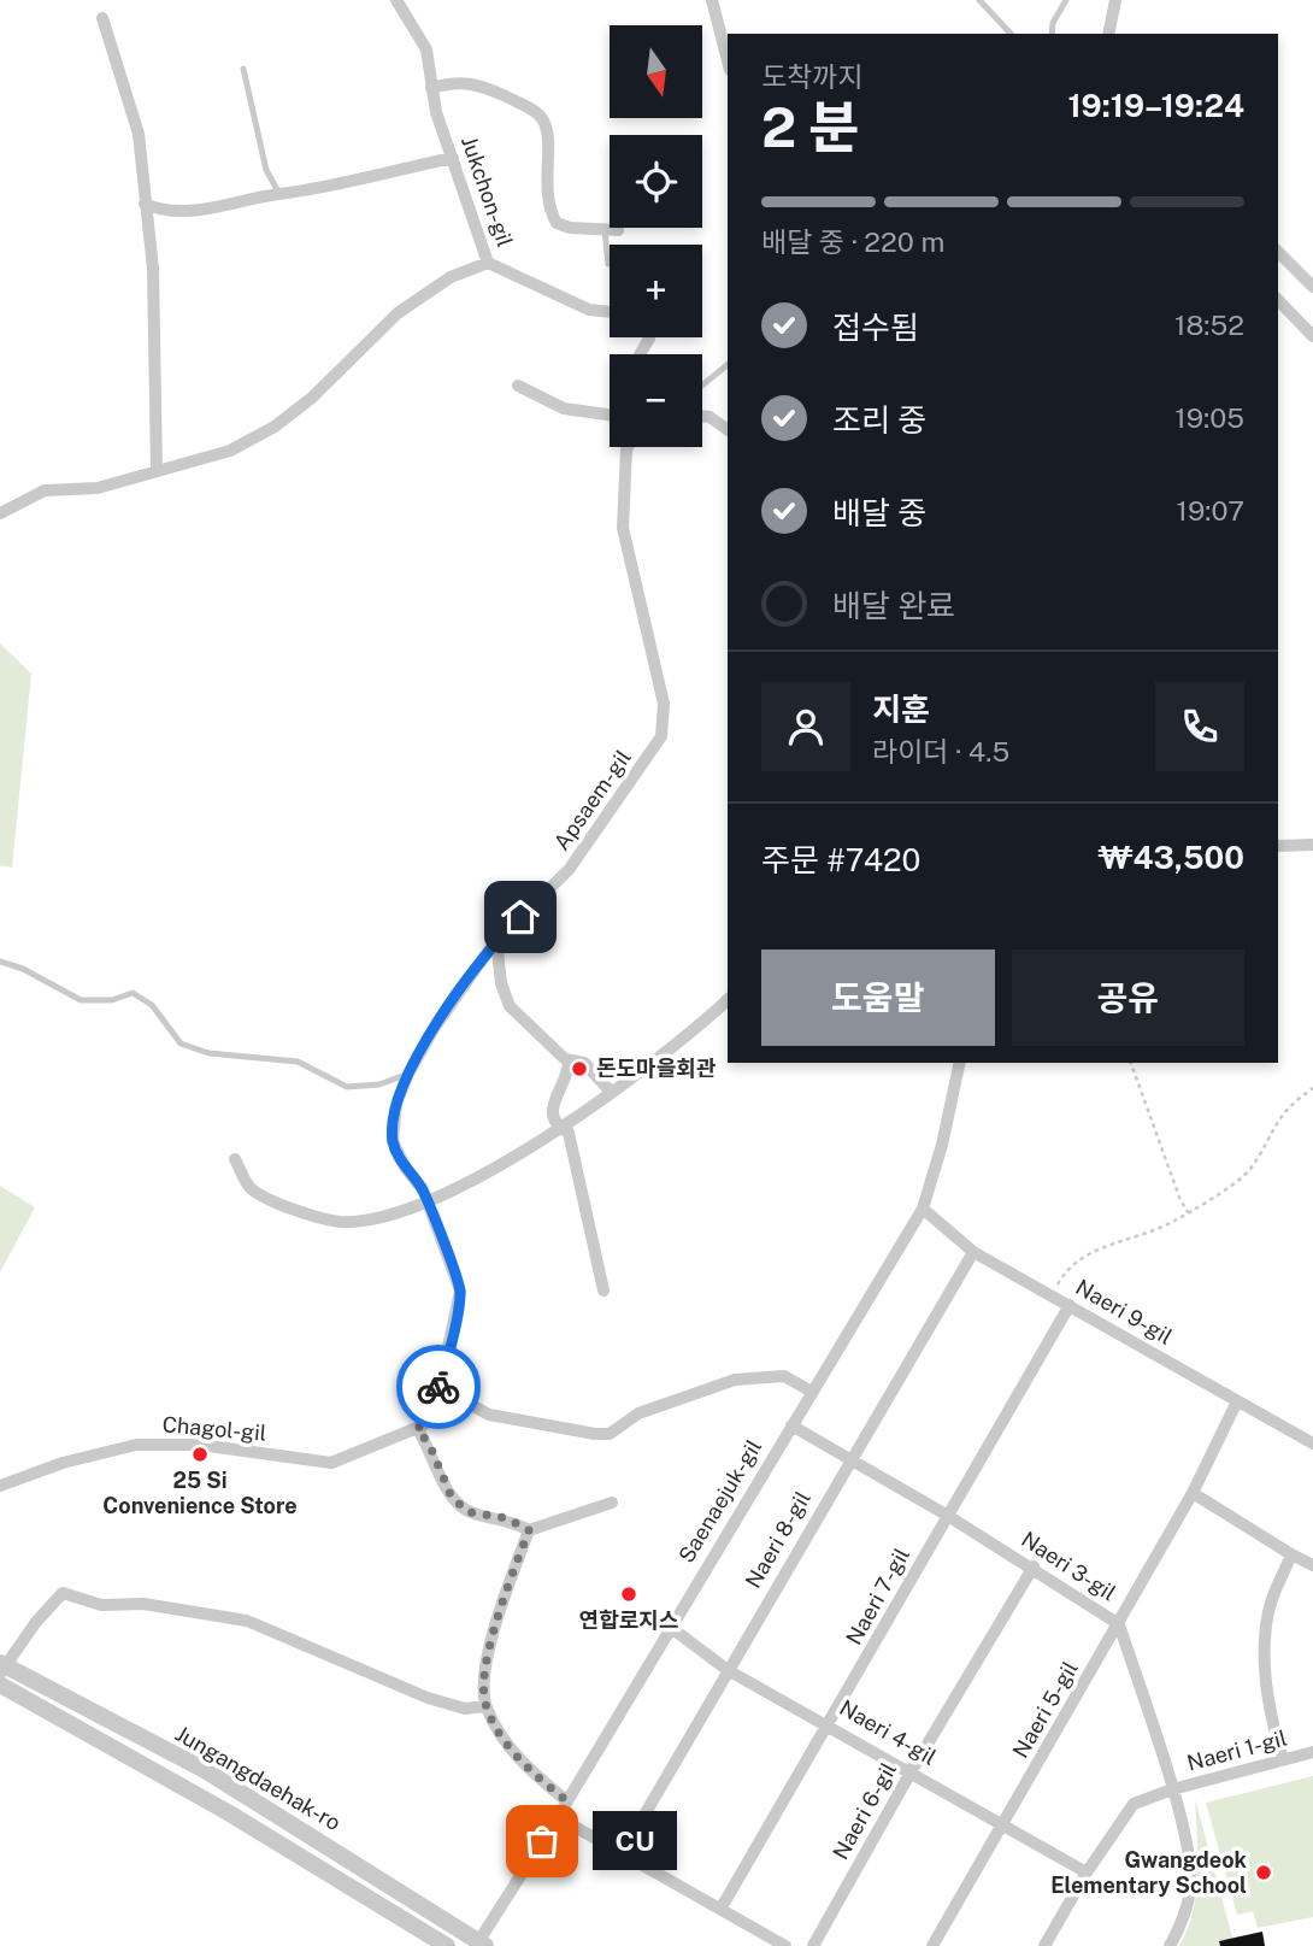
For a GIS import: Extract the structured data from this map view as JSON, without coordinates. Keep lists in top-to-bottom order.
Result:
{
  "streets": {
    "street": [
      "Jukchon-gil",
      "Apsaem-gil",
      "Naeri 9-gil",
      "Chagol-gil",
      "Saenaejuk-gil",
      "Naeri 8-gil",
      "Naeri 3-gil",
      "Naeri 7-gil",
      "Naeri 5-gil",
      "Naeri 4-gil",
      "Naeri 1-gil",
      "Jungangdaehak-ro",
      "Naeri 6-gil"
    ]
  },
  "crossings": [
    ["Apsaem-gil", "Chagol-gil"],
    ["Naeri 9-gil", "Saenaejuk-gil"],
    ["Naeri 9-gil", "Naeri 8-gil"],
    ["Naeri 9-gil", "Naeri 7-gil"],
    ["Naeri 9-gil", "Naeri 5-gil"],
    ["Saenaejuk-gil", "Naeri 3-gil"],
    ["Saenaejuk-gil", "Naeri 4-gil"],
    ["Saenaejuk-gil", "Jungangdaehak-ro"],
    ["Naeri 8-gil", "Naeri 3-gil"],
    ["Naeri 8-gil", "Naeri 4-gil"],
    ["Naeri 3-gil", "Naeri 7-gil"],
    ["Naeri 3-gil", "Naeri 5-gil"],
    ["Naeri 3-gil", "Naeri 1-gil"],
    ["Naeri 3-gil", "Naeri 6-gil"],
    ["Naeri 7-gil", "Naeri 4-gil"],
    ["Naeri 5-gil", "Naeri 4-gil"],
    ["Naeri 4-gil", "Naeri 6-gil"]
  ],
  "places": [
    "돈도마을회관",
    "25 Si Convenience Store",
    "연합로지스",
    "CU",
    "Gwangdeok Elementary School"
  ],
  "north": "bottom",
  "page": {
    "map_buttons": ["+", "−"],
    "heading": ["2 분", "도착까지", "19:19–19:24"],
    "panel": [
      "지훈",
      "라이더 · 4.5",
      "주문 #7420",
      "₩43,500"
    ],
    "bar": "배달 중 · 220 m",
    "list": [
      ["접수됨", "18:52"],
      ["조리 중", "19:05"],
      ["배달 중", "19:07"],
      "배달 완료"
    ],
    "buttons": ["도움말", "공유"],
    "bubble": "CU"
  }
}
